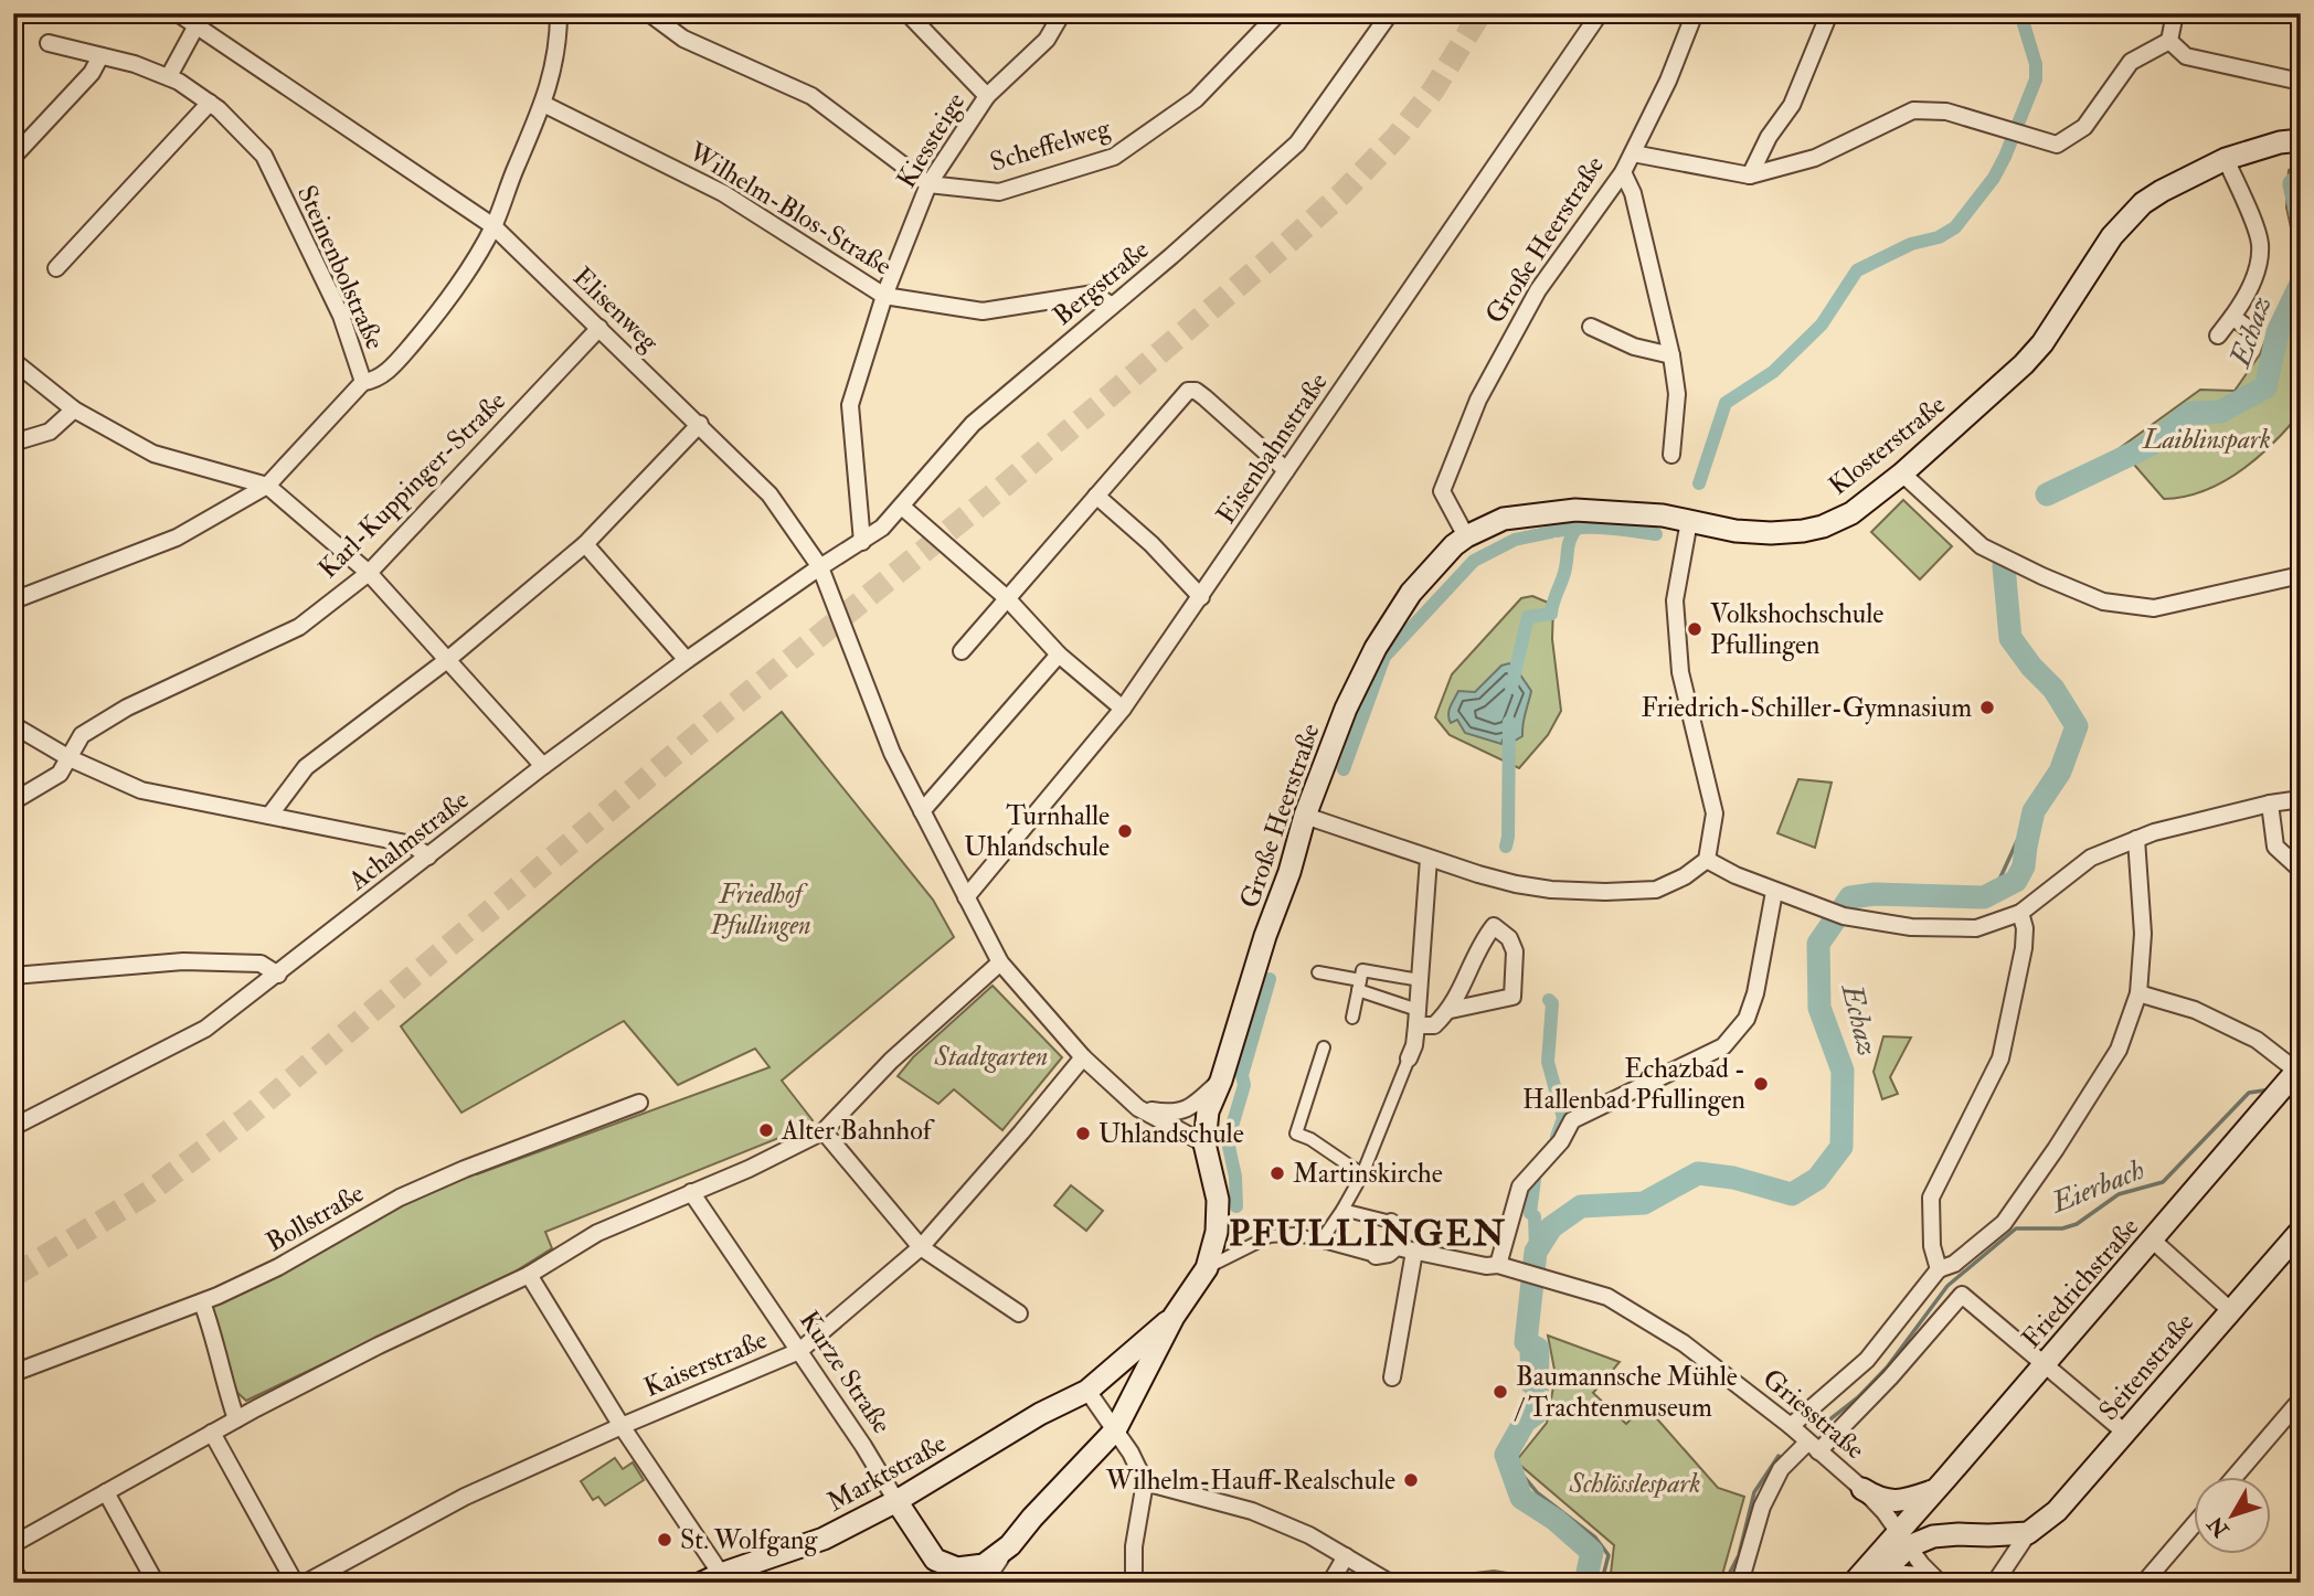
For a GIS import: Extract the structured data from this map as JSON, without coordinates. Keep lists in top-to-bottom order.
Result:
{
  "streets": {
    "main road": [
      "Große Heerstraße",
      "Klosterstraße",
      "Friedrichstraße",
      "Seitenstraße",
      "Kurze Straße",
      "Marktstraße"
    ],
    "street": [
      "Kiessteige",
      "Scheffelweg",
      "Wilhelm-Blos-Straße",
      "Steinenbolstraße",
      "Bergstraße",
      "Elisenweg",
      "Eisenbahnstraße",
      "Karl-Kuppinger-Straße",
      "Achalmstraße",
      "Bollstraße",
      "Kaiserstraße",
      "Griesstraße"
    ]
  },
  "crossings": [
    ["Kiessteige", "Scheffelweg"],
    ["Kiessteige", "Wilhelm-Blos-Straße"],
    ["Kiessteige", "Bergstraße"],
    ["Wilhelm-Blos-Straße", "Bergstraße"],
    ["Große Heerstraße", "Elisenweg"],
    ["Große Heerstraße", "Klosterstraße"],
    ["Bergstraße", "Elisenweg"],
    ["Bergstraße", "Achalmstraße"],
    ["Elisenweg", "Eisenbahnstraße"],
    ["Elisenweg", "Karl-Kuppinger-Straße"],
    ["Elisenweg", "Achalmstraße"],
    ["Elisenweg", "Kaiserstraße"],
    ["Friedrichstraße", "Griesstraße"],
    ["Kaiserstraße", "Kurze Straße"],
    ["Kurze Straße", "Marktstraße"]
  ],
  "districts": ["PFULLINGEN"],
  "water": ["Echaz", "Eierbach"],
  "parks": [
    "Laiblinspark",
    "Friedhof Pfullingen",
    "Stadtgarten",
    "Schlösslespark"
  ],
  "places": [
    "Volkshochschule Pfullingen",
    "Friedrich-Schiller-Gymnasium",
    "Turnhalle Uhlandschule",
    "Echazbad - Hallenbad Pfullingen",
    "Alter Bahnhof",
    "Uhlandschule",
    "Martinskirche",
    "Baumannsche Mühle / Trachtenmuseum",
    "Wilhelm-Hauff-Realschule",
    "St. Wolfgang"
  ],
  "north": "bottom left"
}
